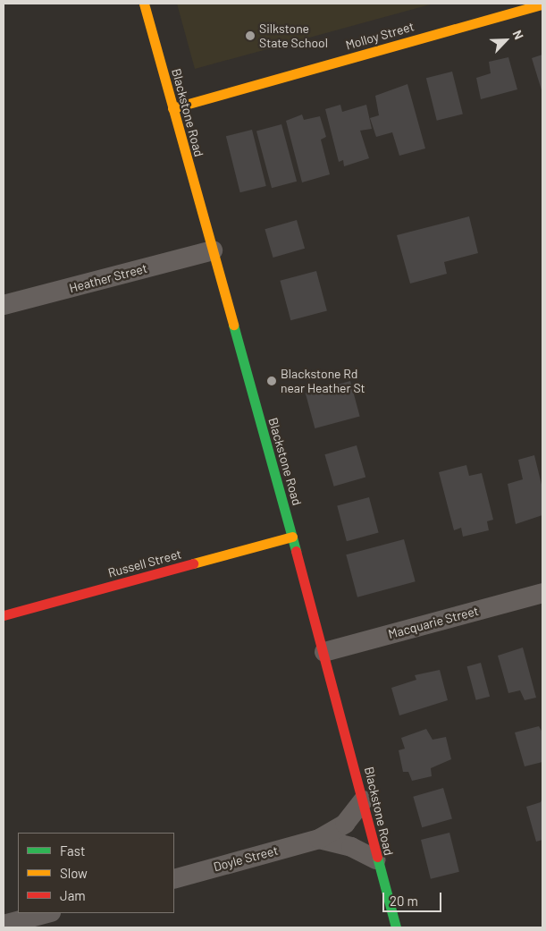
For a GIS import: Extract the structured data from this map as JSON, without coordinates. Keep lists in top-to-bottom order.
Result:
{
  "streets": {
    "main road": ["Molloy Street", "Blackstone Road", "Russell Street"],
    "street": ["Heather Street", "Macquarie Street", "Doyle Street"]
  },
  "crossings": [
    ["Molloy Street", "Blackstone Road"],
    ["Blackstone Road", "Heather Street"],
    ["Blackstone Road", "Russell Street"],
    ["Blackstone Road", "Macquarie Street"],
    ["Blackstone Road", "Doyle Street"]
  ],
  "places": ["Silkstone State School", "Blackstone Rd near Heather St"],
  "legend": ["Fast", "Slow", "Jam"],
  "scale_bar": "20 m",
  "north": "top right"
}
